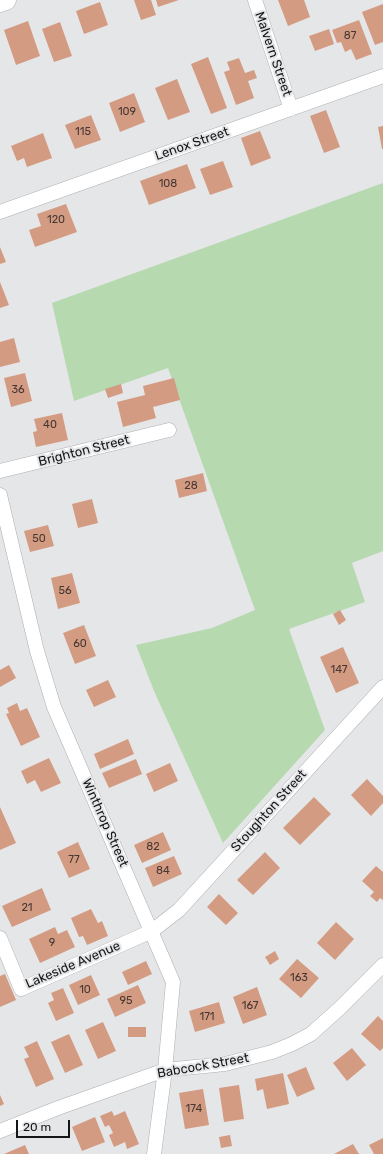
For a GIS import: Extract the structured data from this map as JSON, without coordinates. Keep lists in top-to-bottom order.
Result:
{
  "streets": {
    "street": [
      "Malvern Street",
      "Lenox Street",
      "Brighton Street",
      "Stoughton Street",
      "Winthrop Street",
      "Lakeside Avenue",
      "Babcock Street"
    ]
  },
  "crossings": [
    ["Malvern Street", "Lenox Street"],
    ["Stoughton Street", "Winthrop Street"],
    ["Stoughton Street", "Lakeside Avenue"],
    ["Winthrop Street", "Lakeside Avenue"],
    ["Winthrop Street", "Babcock Street"]
  ],
  "house_numbers": [
    "87",
    "109",
    "115",
    "108",
    "120",
    "36",
    "40",
    "28",
    "50",
    "56",
    "60",
    "147",
    "82",
    "77",
    "84",
    "21",
    "9",
    "163",
    "10",
    "95",
    "167",
    "171",
    "174"
  ],
  "scale_bar": "20 m"
}
